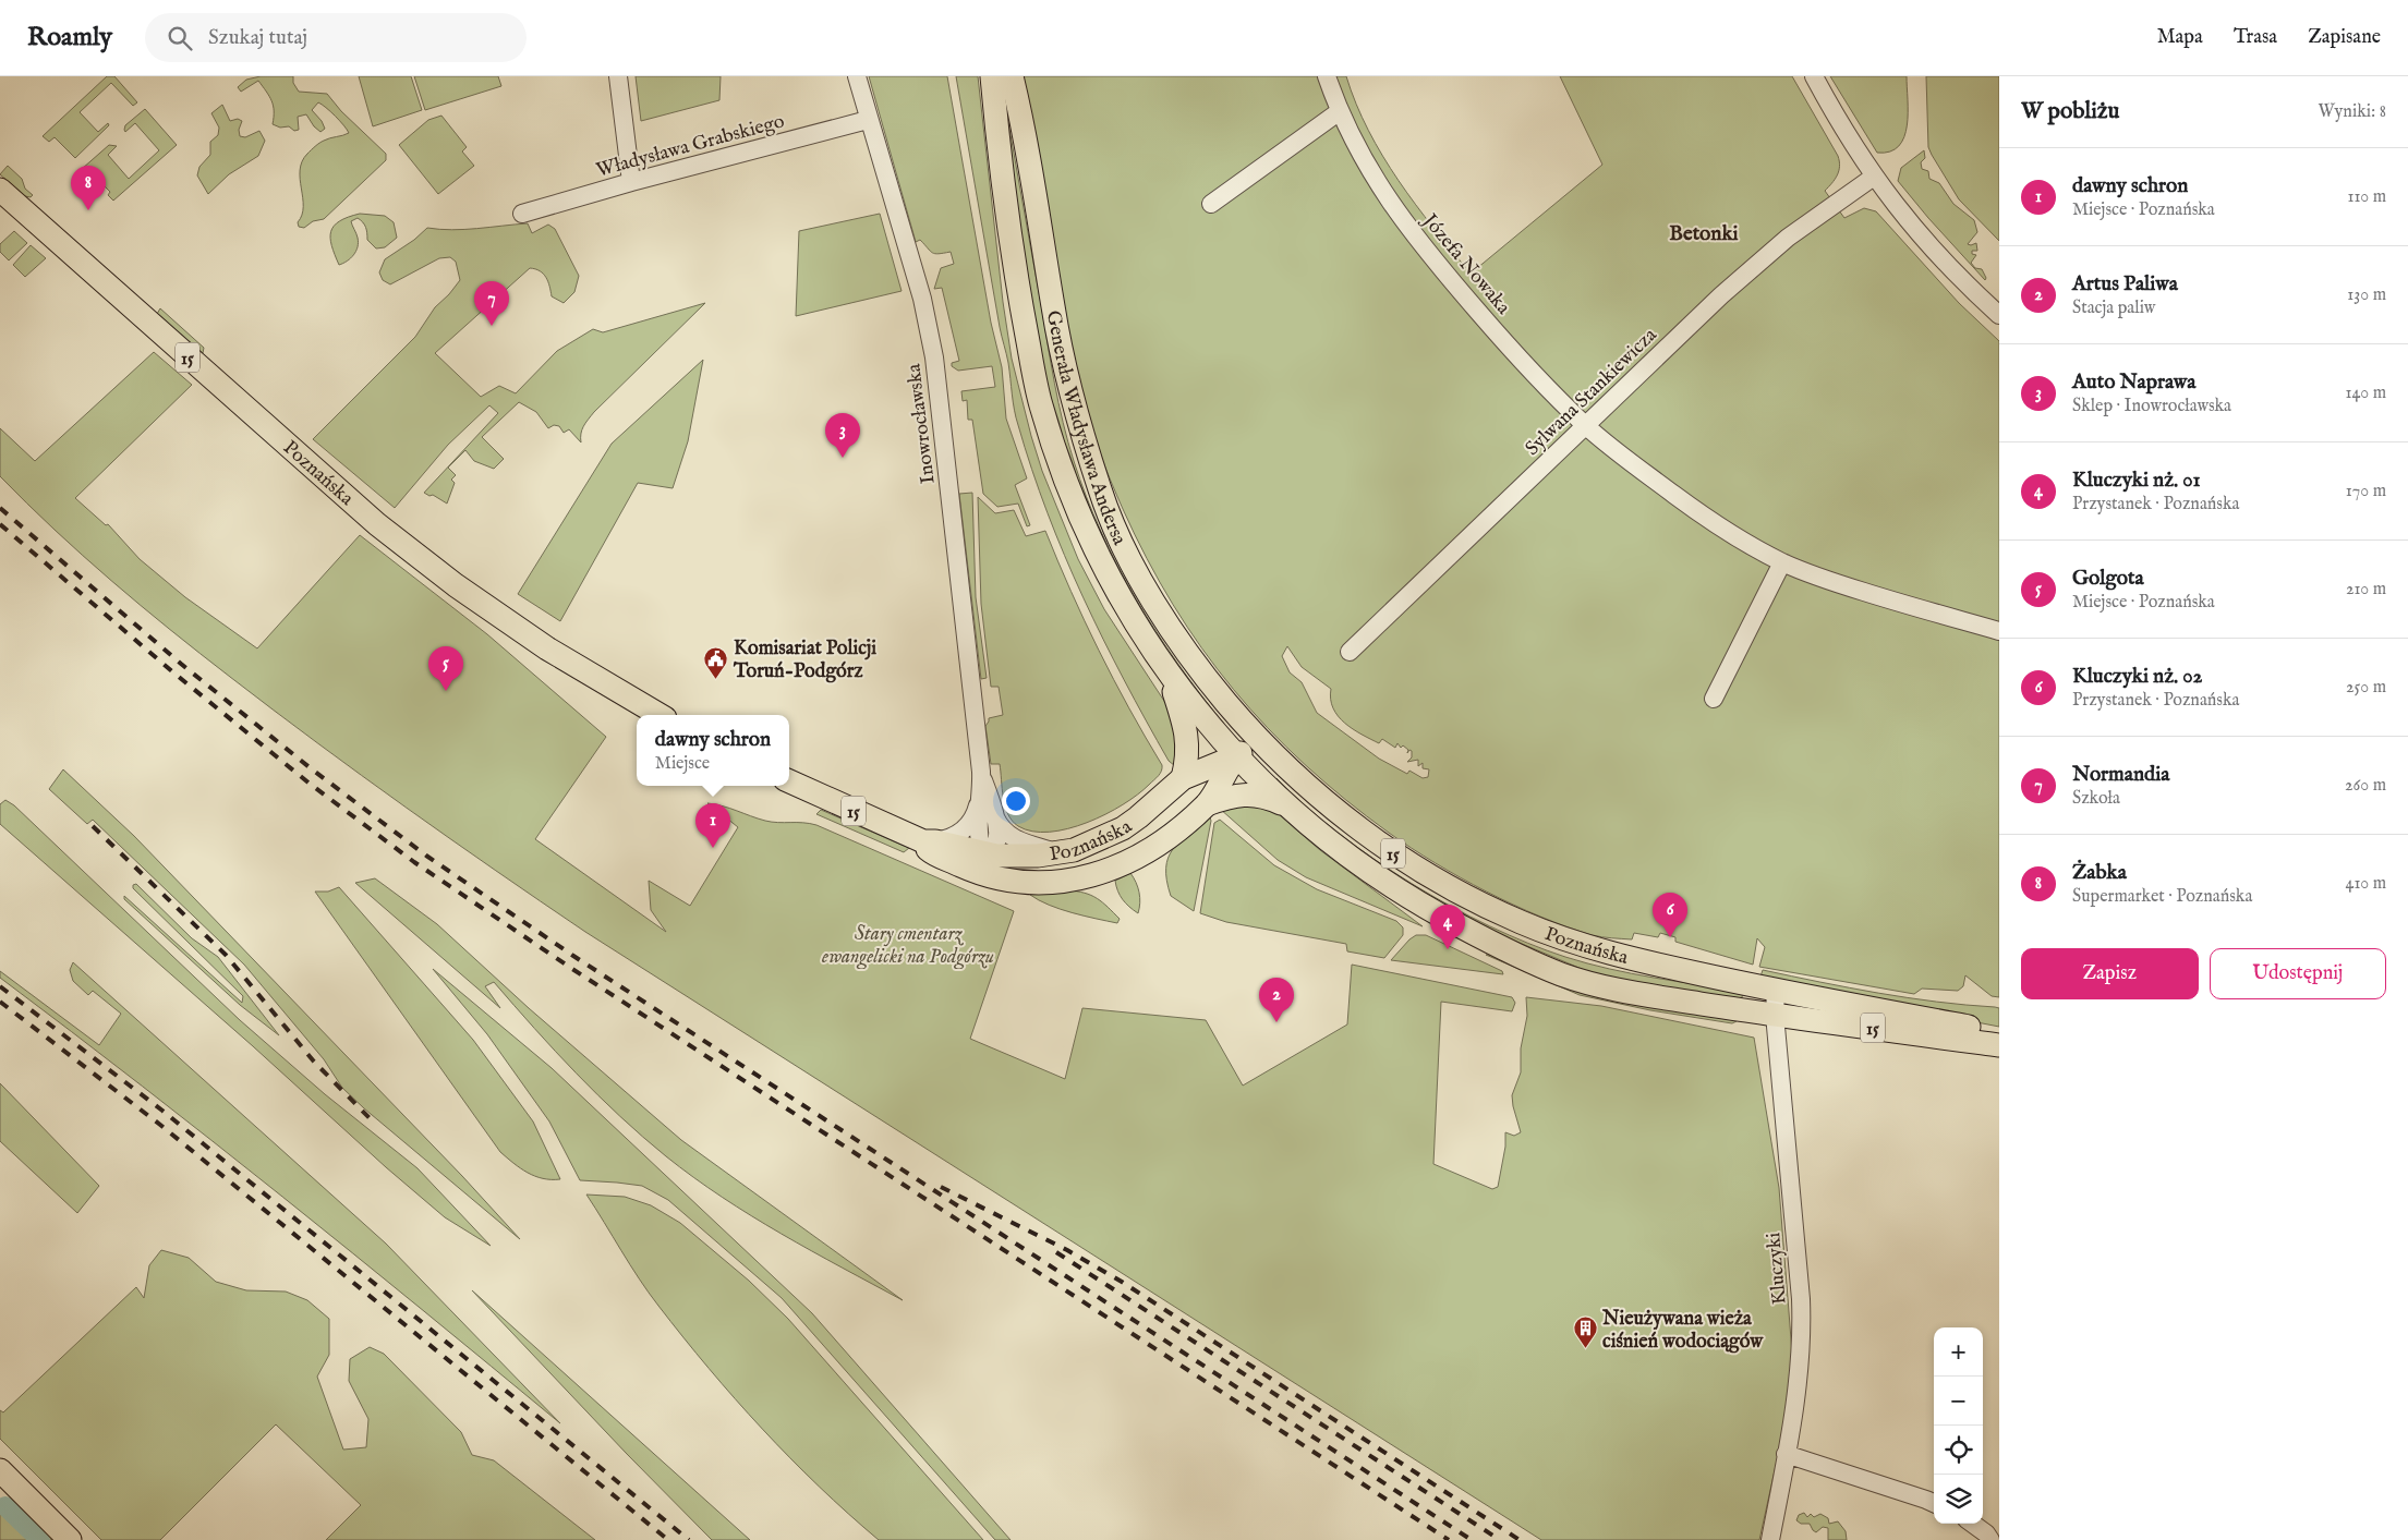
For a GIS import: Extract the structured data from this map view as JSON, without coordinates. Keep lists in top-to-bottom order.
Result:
{
  "streets": {
    "main road": ["15", "Generała Władysława Andersa", "Poznańska"],
    "street": [
      "Władysława Grabskiego",
      "Józefa Nowaka",
      "Sylwana Stankiewicza",
      "Inowrocławska",
      "Kluczyki"
    ]
  },
  "crossings": [
    ["Władysława Grabskiego", "Inowrocławska"],
    ["Józefa Nowaka", "Sylwana Stankiewicza"],
    ["Generała Władysława Andersa", "Poznańska"],
    ["Poznańska", "Kluczyki"]
  ],
  "districts": ["Betonki"],
  "parks": ["Stary cmentarz ewangelicki na Podgórzu"],
  "places": {
    "public building": ["Komisariat Policji Toruń-Podgórz"],
    "building": ["Nieużywana wieża ciśnień wodociągów"]
  },
  "page": {
    "header": "Roamly",
    "search": "Szukaj tutaj",
    "nav": ["Mapa", "Trasa", "Zapisane"],
    "heading": ["W pobliżu", "Wyniki: 8"],
    "list": [
      {
        "mark": "1",
        "name": "dawny schron",
        "note": "Miejsce · Poznańska",
        "value": "110 m"
      },
      {
        "mark": "2",
        "name": "Artus Paliwa",
        "note": "Stacja paliw",
        "value": "130 m"
      },
      {
        "mark": "3",
        "name": "Auto Naprawa",
        "note": "Sklep · Inowrocławska",
        "value": "140 m"
      },
      {
        "mark": "4",
        "name": "Kluczyki nż. 01",
        "note": "Przystanek · Poznańska",
        "value": "170 m"
      },
      {
        "mark": "5",
        "name": "Golgota",
        "note": "Miejsce · Poznańska",
        "value": "210 m"
      },
      {
        "mark": "6",
        "name": "Kluczyki nż. 02",
        "note": "Przystanek · Poznańska",
        "value": "250 m"
      },
      {
        "mark": "7",
        "name": "Normandia",
        "note": "Szkoła",
        "value": "260 m"
      },
      {
        "mark": "8",
        "name": "Żabka",
        "note": "Supermarket · Poznańska",
        "value": "410 m"
      }
    ],
    "pins": [
      "8",
      "7",
      "3",
      "5",
      "1",
      "6",
      "4",
      "2"
    ],
    "popup": ["dawny schron", "Miejsce"],
    "buttons": ["Zapisz", "Udostępnij"],
    "map_buttons": ["+", "−"]
  }
}
